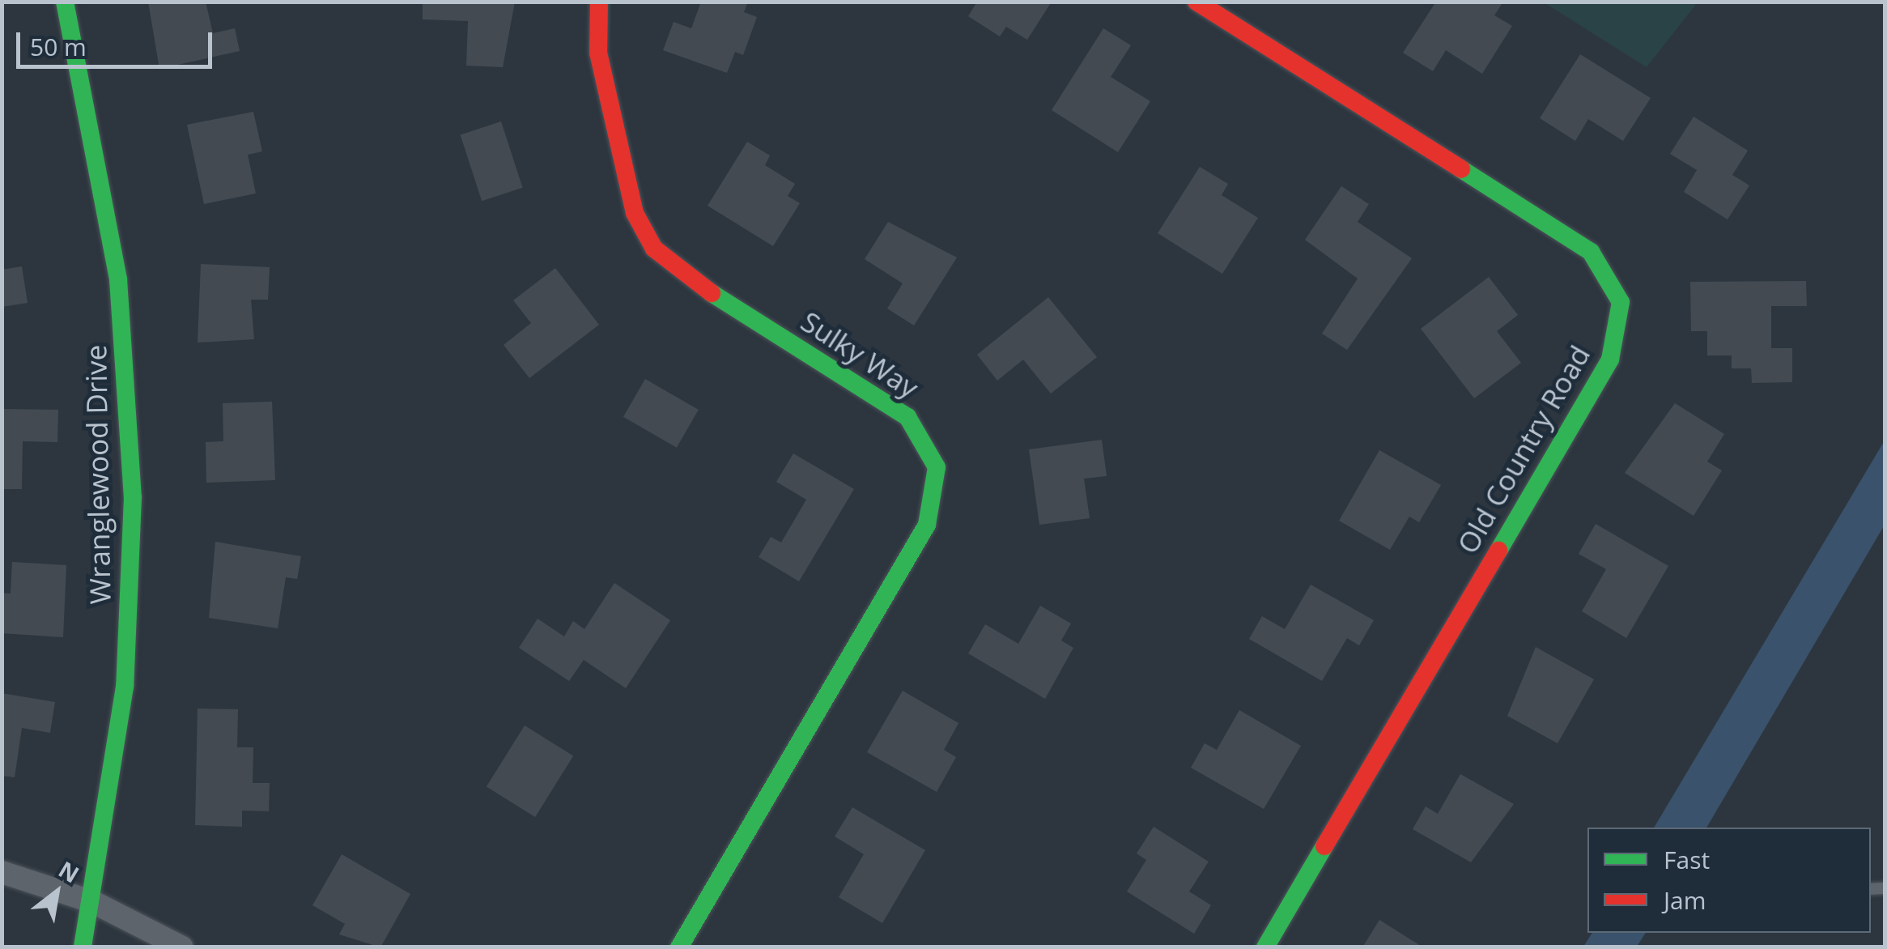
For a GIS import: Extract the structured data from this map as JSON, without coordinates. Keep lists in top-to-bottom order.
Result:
{
  "streets": {
    "street": ["Sulky Way", "Old Country Road", "Wranglewood Drive"]
  },
  "legend": ["Fast", "Jam"],
  "scale_bar": "50 m",
  "north": "top right"
}
